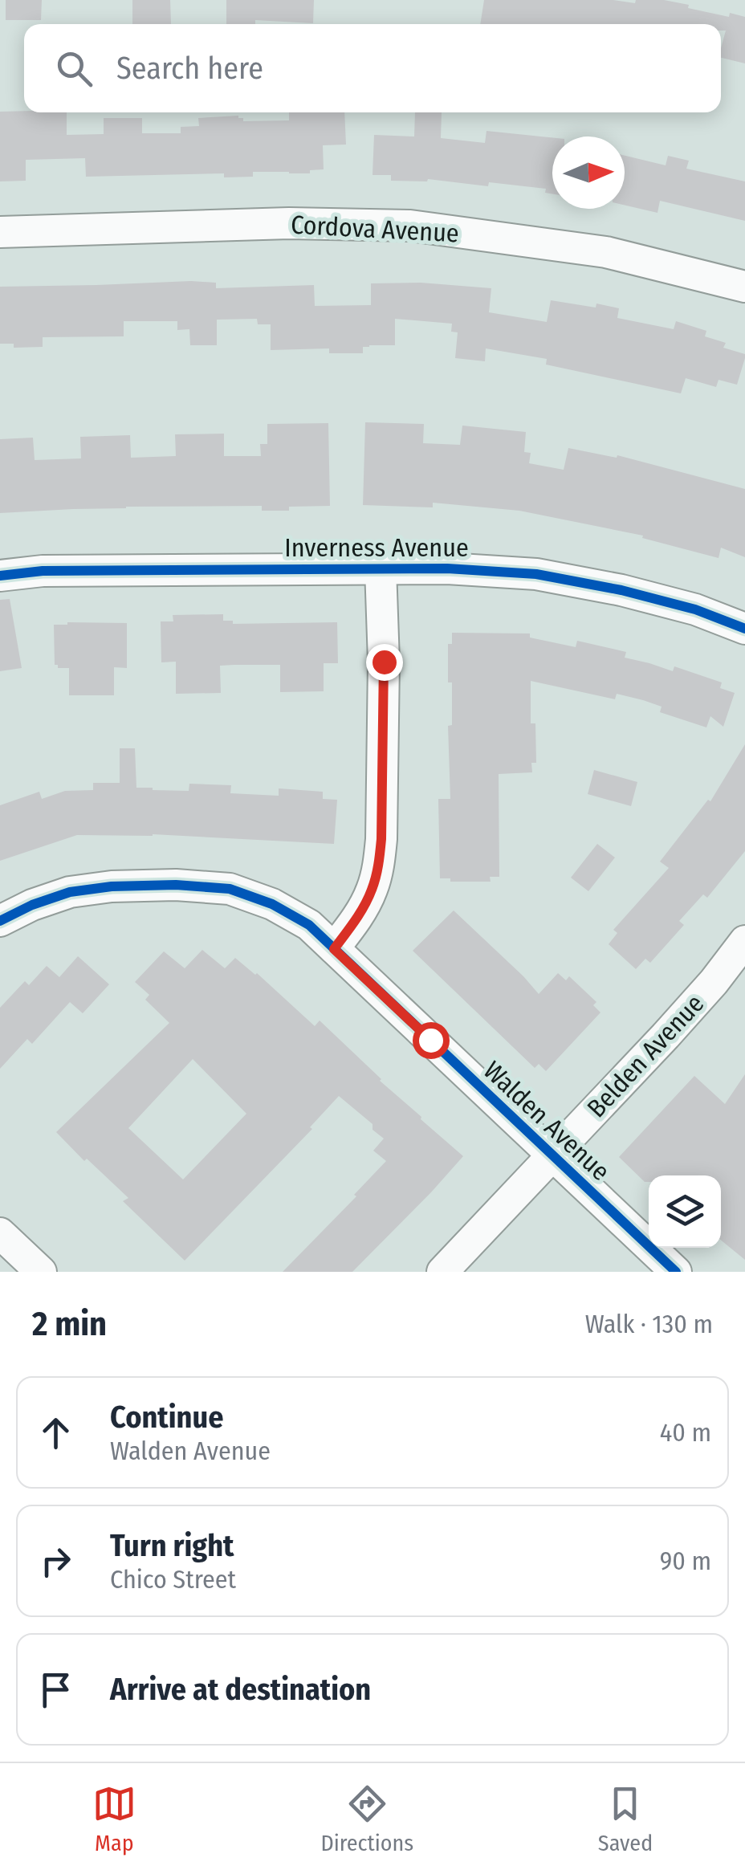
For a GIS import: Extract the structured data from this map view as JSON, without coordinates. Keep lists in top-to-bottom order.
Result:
{
  "streets": {
    "street": [
      "Cordova Avenue",
      "Inverness Avenue",
      "Belden Avenue",
      "Walden Avenue"
    ]
  },
  "crossings": [
    ["Belden Avenue", "Walden Avenue"]
  ],
  "north": "right",
  "page": {
    "search": "Search here",
    "heading": ["2 min", "Walk · 130 m"],
    "list": [
      ["Continue", "Walden Avenue", "40 m"],
      ["Turn right", "Chico Street", "90 m"],
      "Arrive at destination"
    ],
    "nav": ["Map", "Directions", "Saved"]
  }
}
